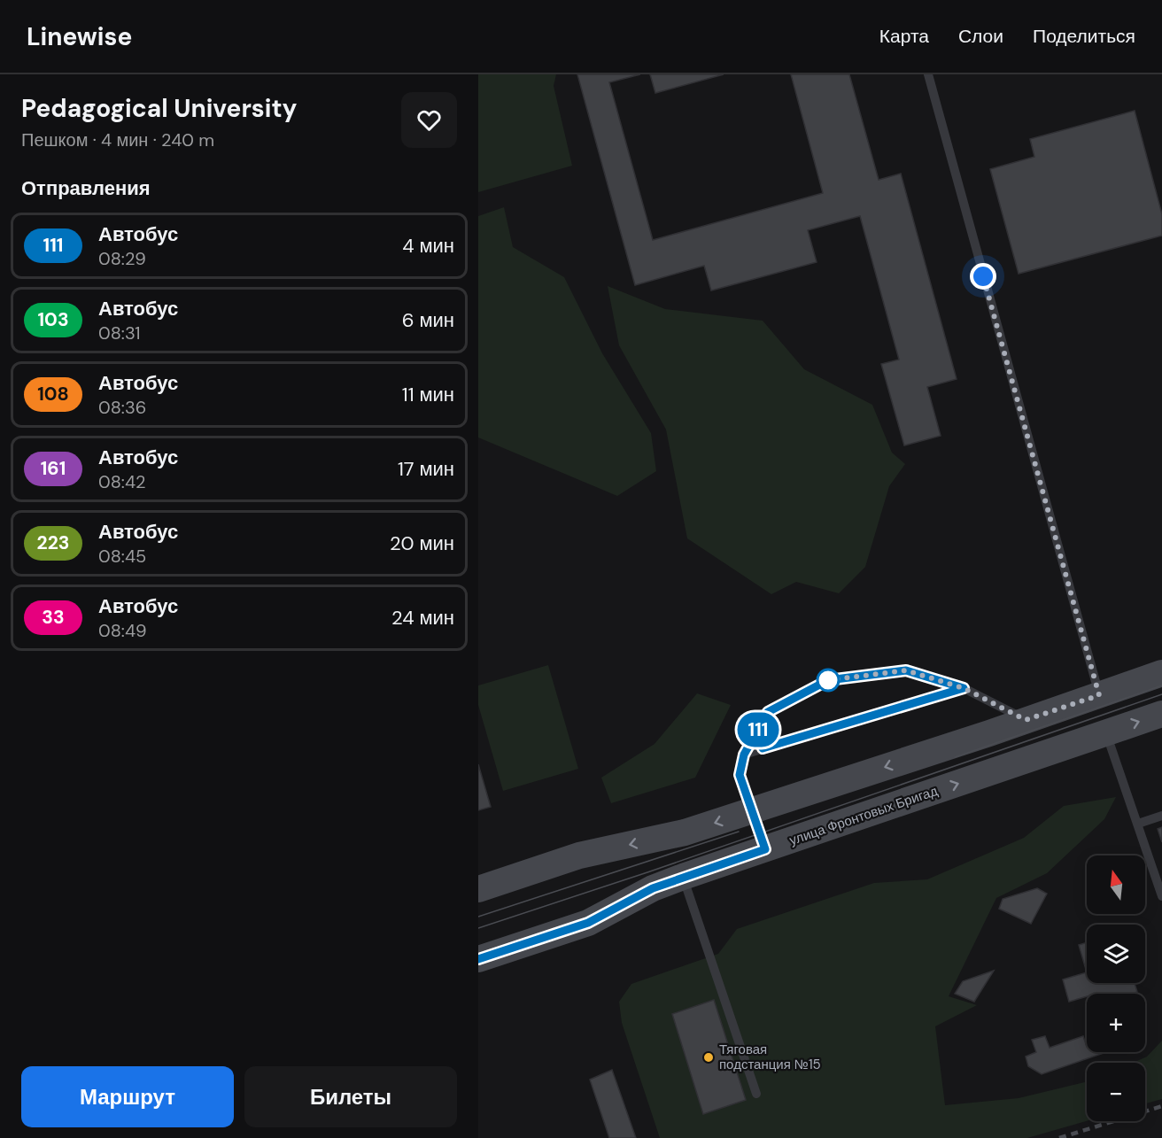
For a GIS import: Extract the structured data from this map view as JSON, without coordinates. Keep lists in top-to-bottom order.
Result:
{
  "streets": {
    "main road": ["улица Фронтовых Бригад"]
  },
  "places": ["Тяговая подстанция №15"],
  "lines": ["bus line 111"],
  "north": "top",
  "page": {
    "header": "Linewise",
    "nav": ["Карта", "Слои", "Поделиться"],
    "heading": [
      ["Pedagogical University", "Пешком · 4 мин · 240 m"],
      "Отправления"
    ],
    "on_map": "111",
    "list": [
      {
        "mark": "111",
        "name": "Автобус",
        "note": "08:29",
        "value": "4 мин"
      },
      {
        "mark": "103",
        "name": "Автобус",
        "note": "08:31",
        "value": "6 мин"
      },
      {
        "mark": "108",
        "name": "Автобус",
        "note": "08:36",
        "value": "11 мин"
      },
      {
        "mark": "161",
        "name": "Автобус",
        "note": "08:42",
        "value": "17 мин"
      },
      {
        "mark": "223",
        "name": "Автобус",
        "note": "08:45",
        "value": "20 мин"
      },
      {
        "mark": "33",
        "name": "Автобус",
        "note": "08:49",
        "value": "24 мин"
      }
    ],
    "map_buttons": ["+", "−"],
    "buttons": ["Маршрут", "Билеты"]
  }
}
